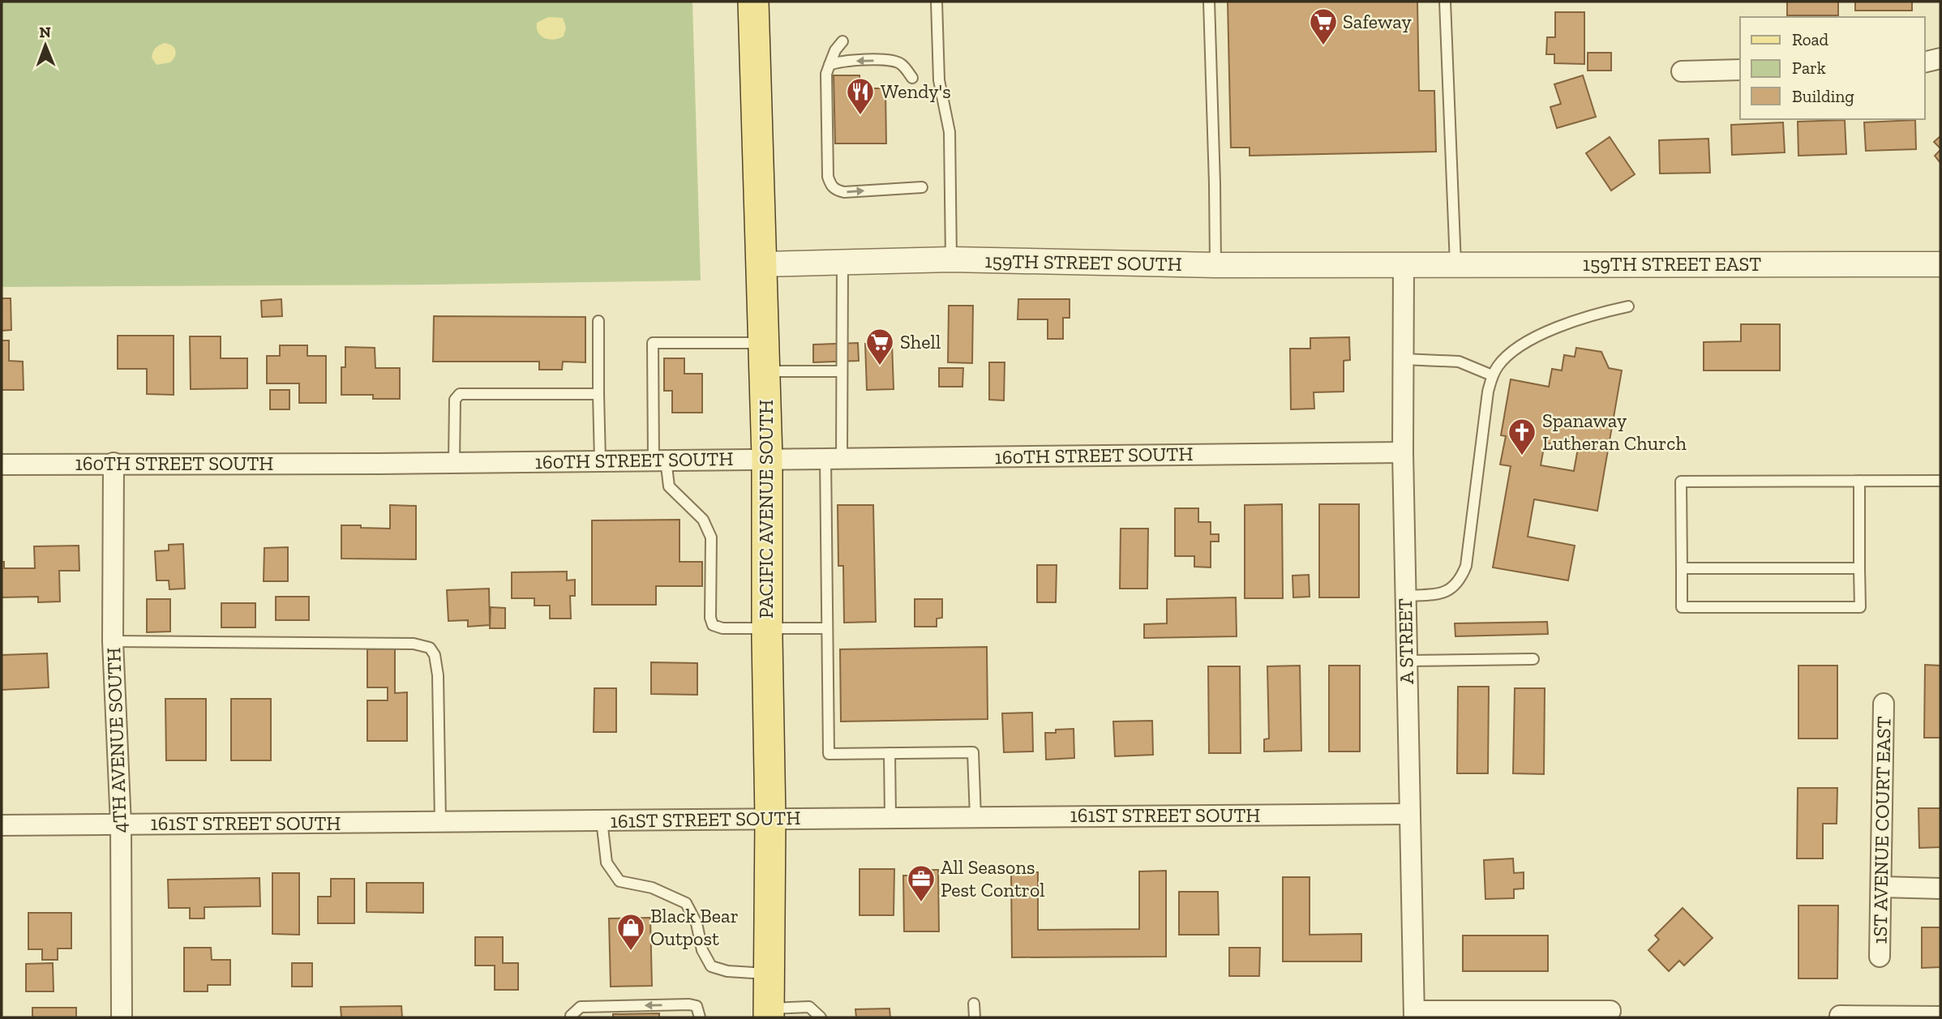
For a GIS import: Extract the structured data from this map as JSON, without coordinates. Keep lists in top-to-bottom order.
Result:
{
  "streets": {
    "main road": ["PACIFIC AVENUE SOUTH"],
    "street": [
      "159TH STREET SOUTH",
      "159TH STREET EAST",
      "160TH STREET SOUTH",
      "A STREET",
      "4TH AVENUE SOUTH",
      "161ST STREET SOUTH",
      "1ST AVENUE COURT EAST"
    ]
  },
  "crossings": [
    ["159TH STREET SOUTH", "159TH STREET EAST"],
    ["159TH STREET SOUTH", "PACIFIC AVENUE SOUTH"],
    ["159TH STREET SOUTH", "A STREET"],
    ["159TH STREET EAST", "A STREET"],
    ["160TH STREET SOUTH", "PACIFIC AVENUE SOUTH"],
    ["160TH STREET SOUTH", "A STREET"],
    ["160TH STREET SOUTH", "4TH AVENUE SOUTH"],
    ["PACIFIC AVENUE SOUTH", "161ST STREET SOUTH"],
    ["A STREET", "161ST STREET SOUTH"],
    ["4TH AVENUE SOUTH", "161ST STREET SOUTH"]
  ],
  "places": {
    "supermarket": ["Safeway", "Shell"],
    "restaurant": ["Wendy's"],
    "church": ["Spanaway Lutheran Church"],
    "office": ["All Seasons Pest Control"],
    "shop": ["Black Bear Outpost"]
  },
  "legend": ["Road", "Park", "Building"],
  "north": "top"
}
